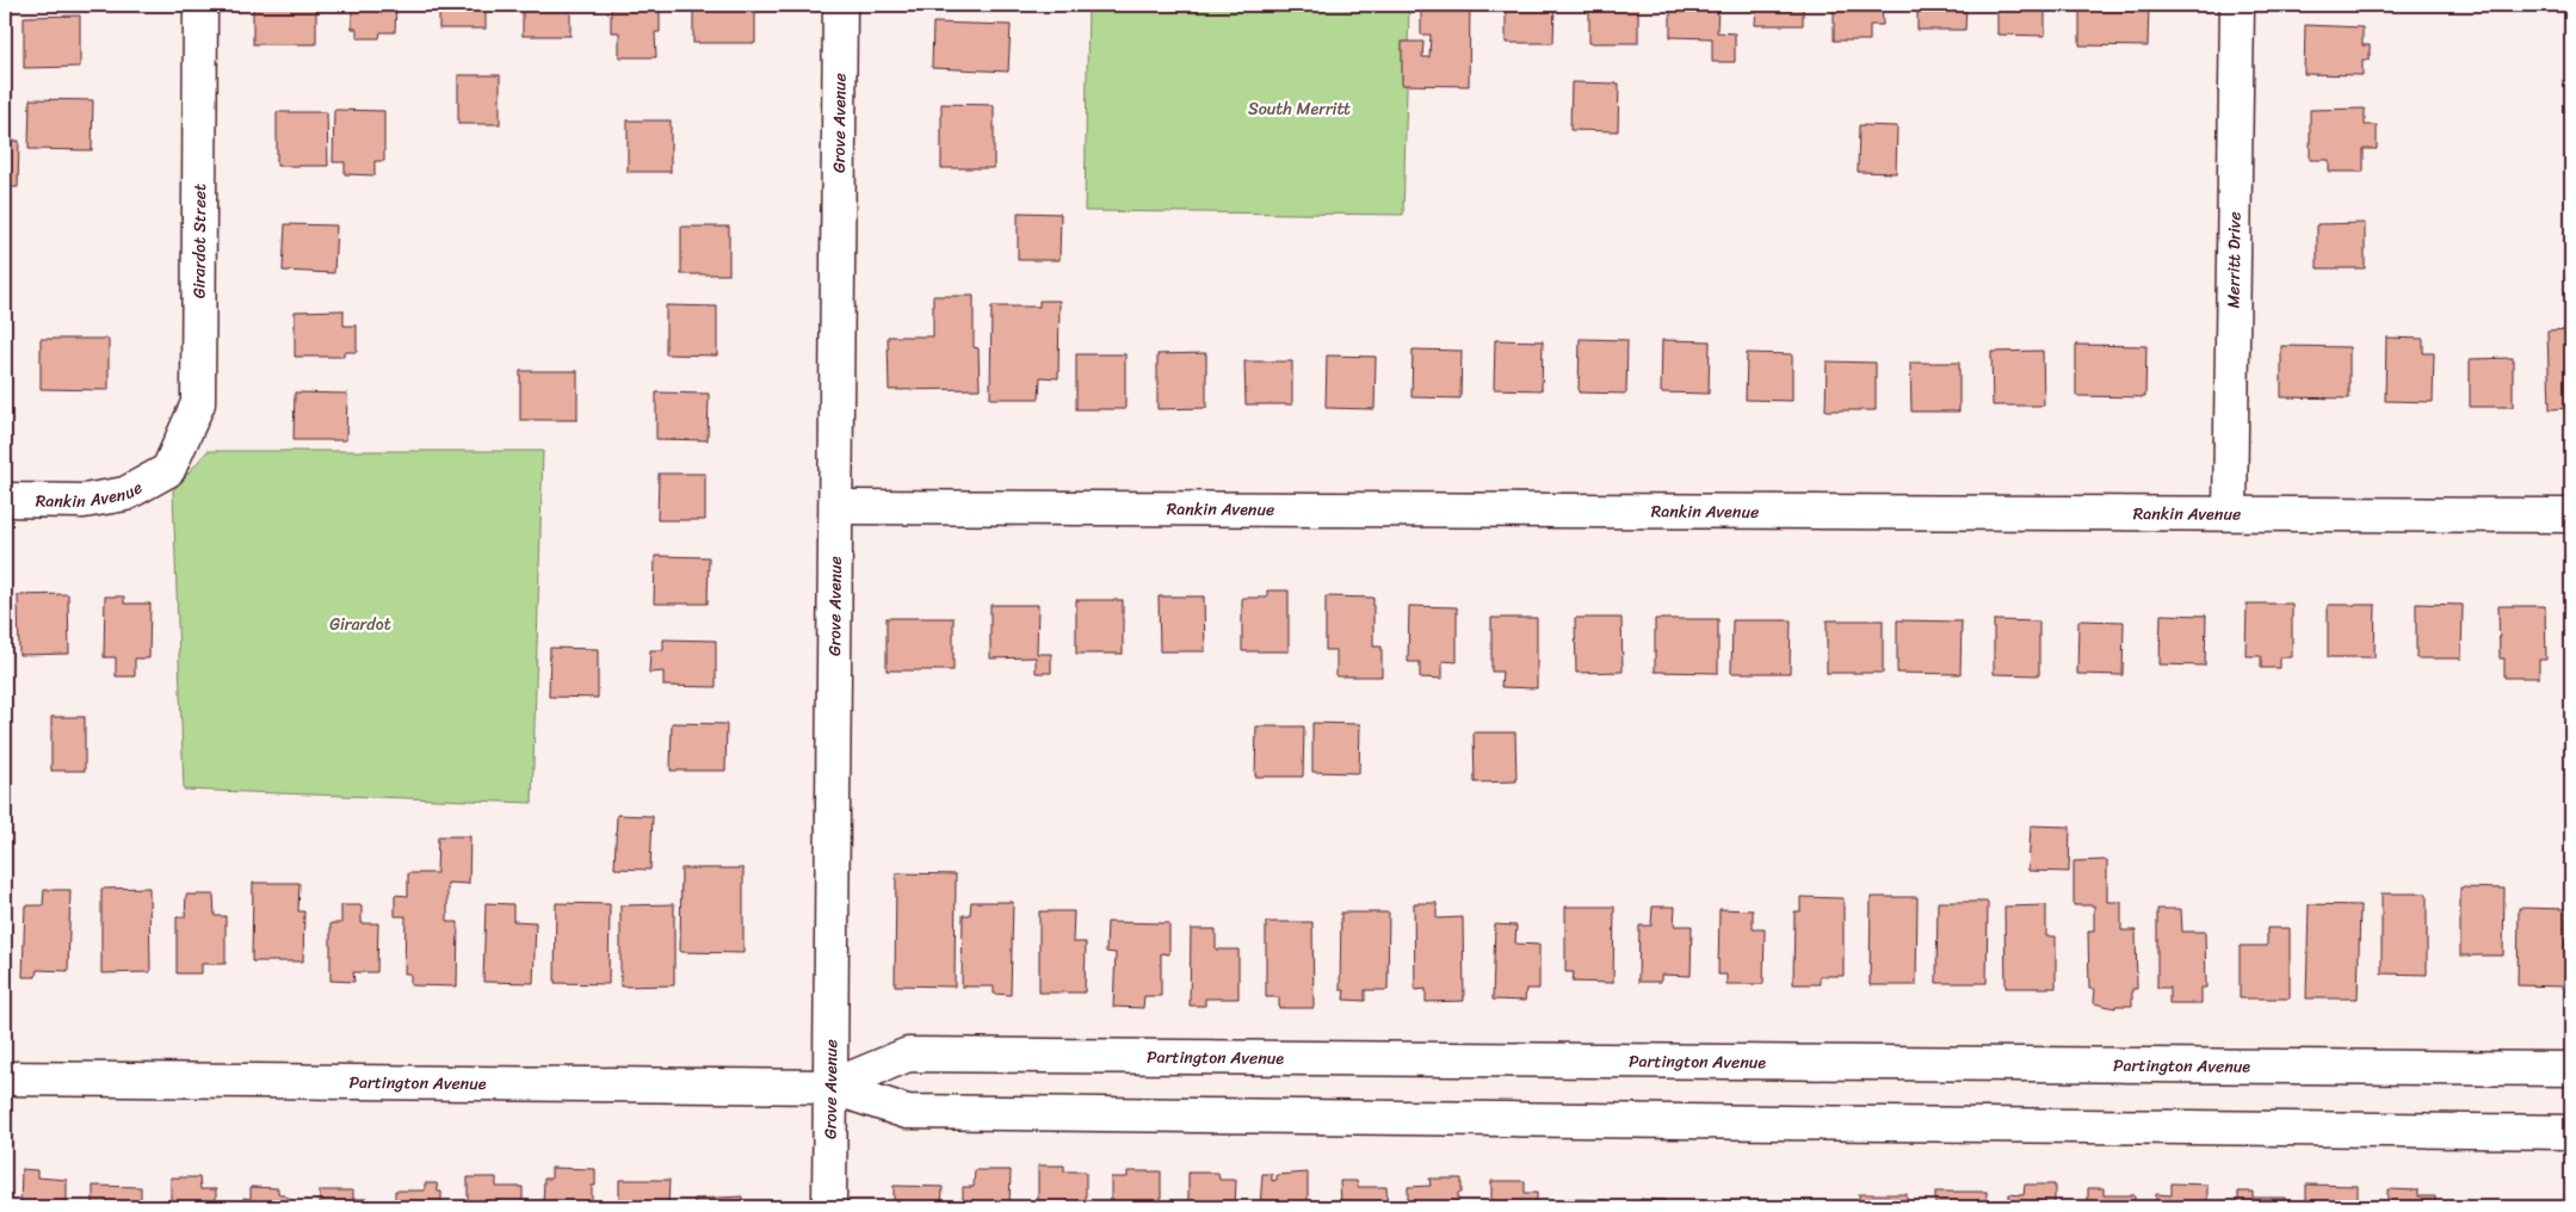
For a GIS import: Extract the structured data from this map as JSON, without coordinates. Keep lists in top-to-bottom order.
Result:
{
  "streets": {
    "street": [
      "Grove Avenue",
      "Girardot Street",
      "Merritt Drive",
      "Rankin Avenue",
      "Partington Avenue"
    ]
  },
  "crossings": [
    ["Grove Avenue", "Rankin Avenue"],
    ["Grove Avenue", "Partington Avenue"],
    ["Girardot Street", "Rankin Avenue"],
    ["Merritt Drive", "Rankin Avenue"]
  ],
  "parks": ["South Merritt", "Girardot"]
}
